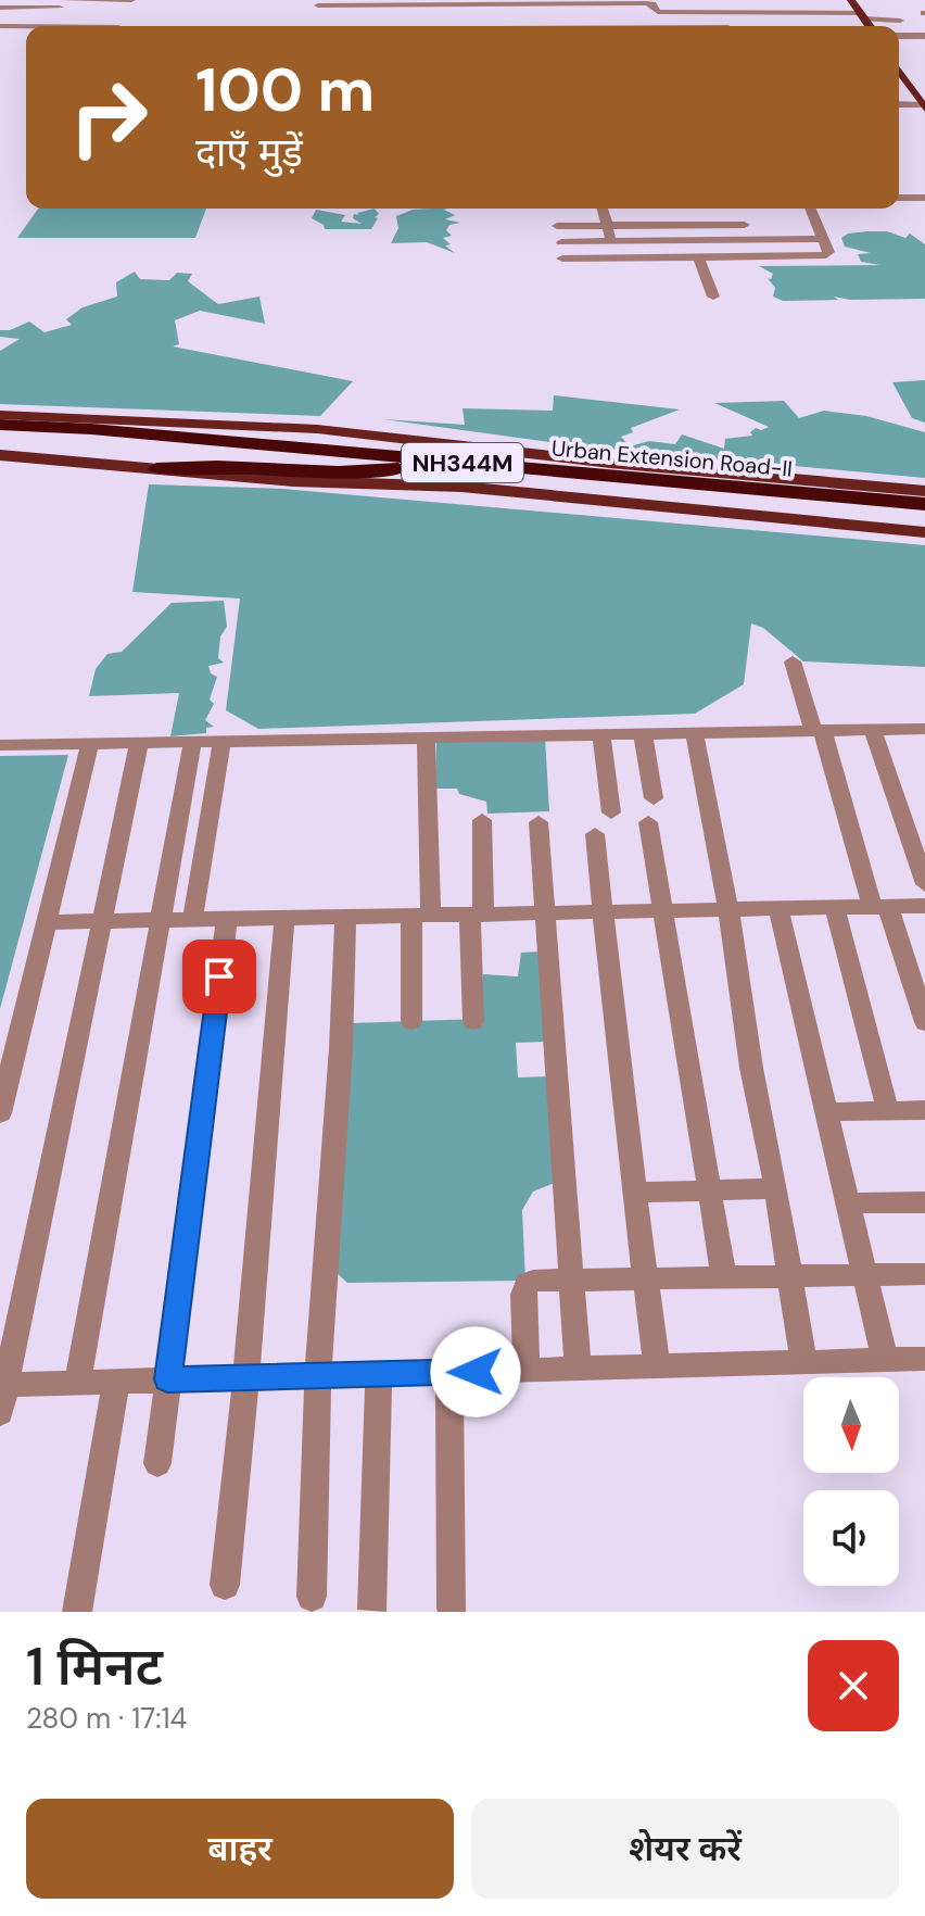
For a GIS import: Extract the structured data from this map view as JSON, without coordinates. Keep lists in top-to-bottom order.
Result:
{
  "streets": {
    "highway": ["Urban Extension Road-II", "NH344M"]
  },
  "north": "bottom",
  "page": {
    "turn": ["100 m", "दाएँ मुड़ें"],
    "heading": ["1 मिनट", "280 m · 17:14"],
    "buttons": ["बाहर", "शेयर करें"]
  }
}
